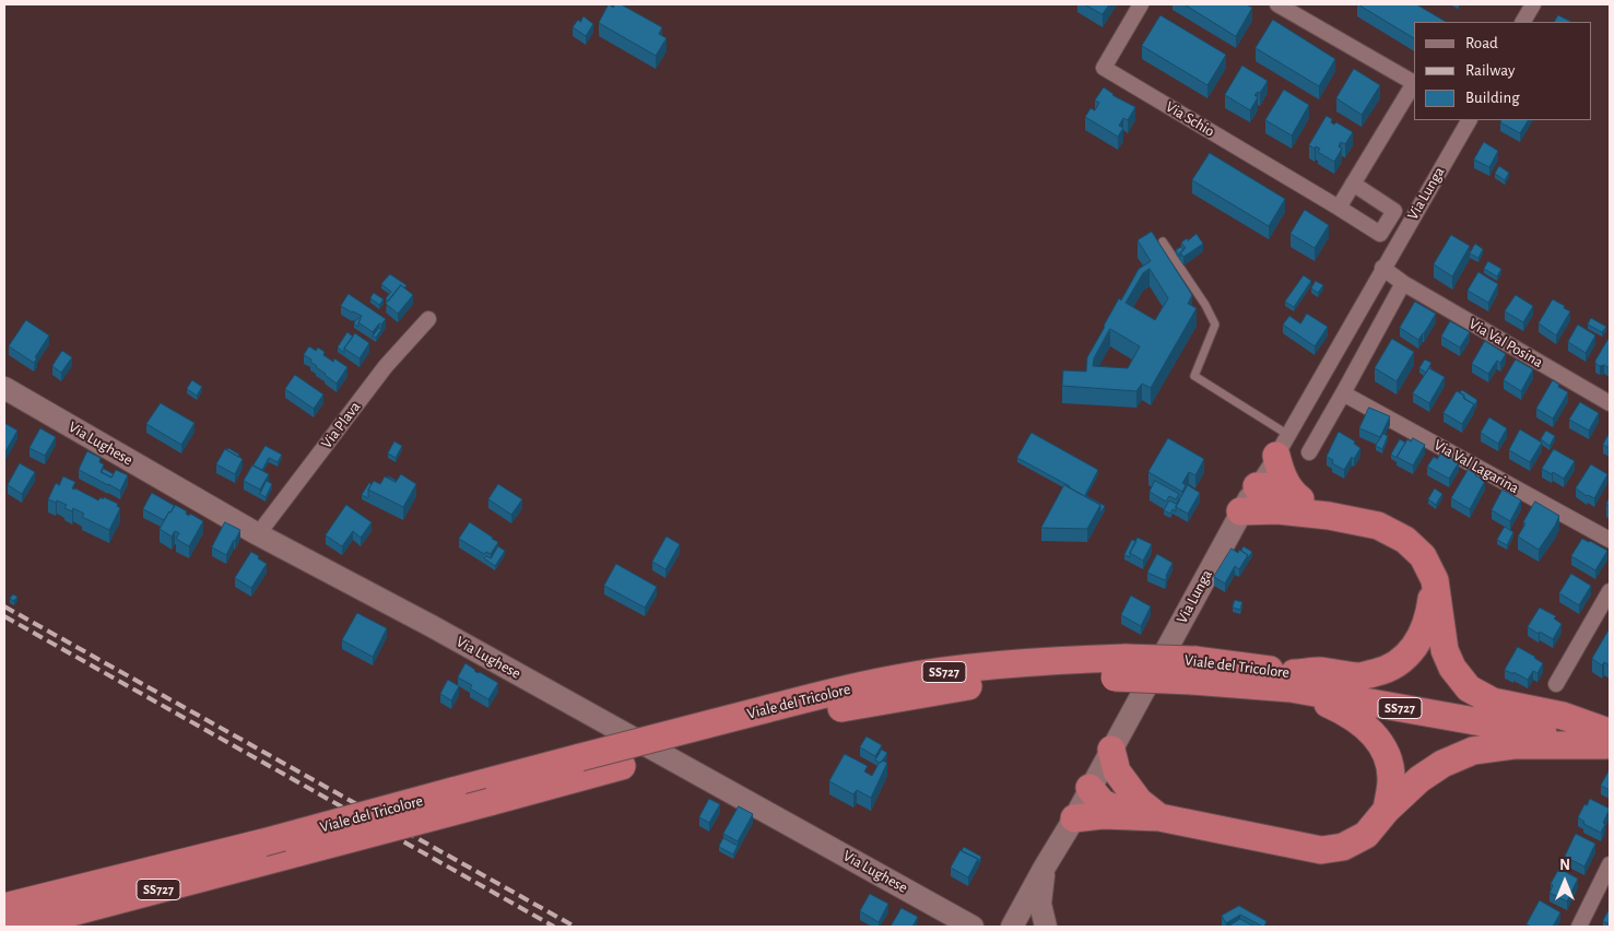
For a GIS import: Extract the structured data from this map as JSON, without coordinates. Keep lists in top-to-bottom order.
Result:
{
  "streets": {
    "highway": ["Viale del Tricolore", "SS727"],
    "main road": ["Via Lunga", "Via Lughese"],
    "street": [
      "Via Schio",
      "Via Val Posina",
      "Via Plava",
      "Via Val Lagarina"
    ]
  },
  "crossings": [
    ["Via Plava", "Via Lughese"]
  ],
  "legend": ["Road", "Railway", "Building"],
  "north": "top"
}
